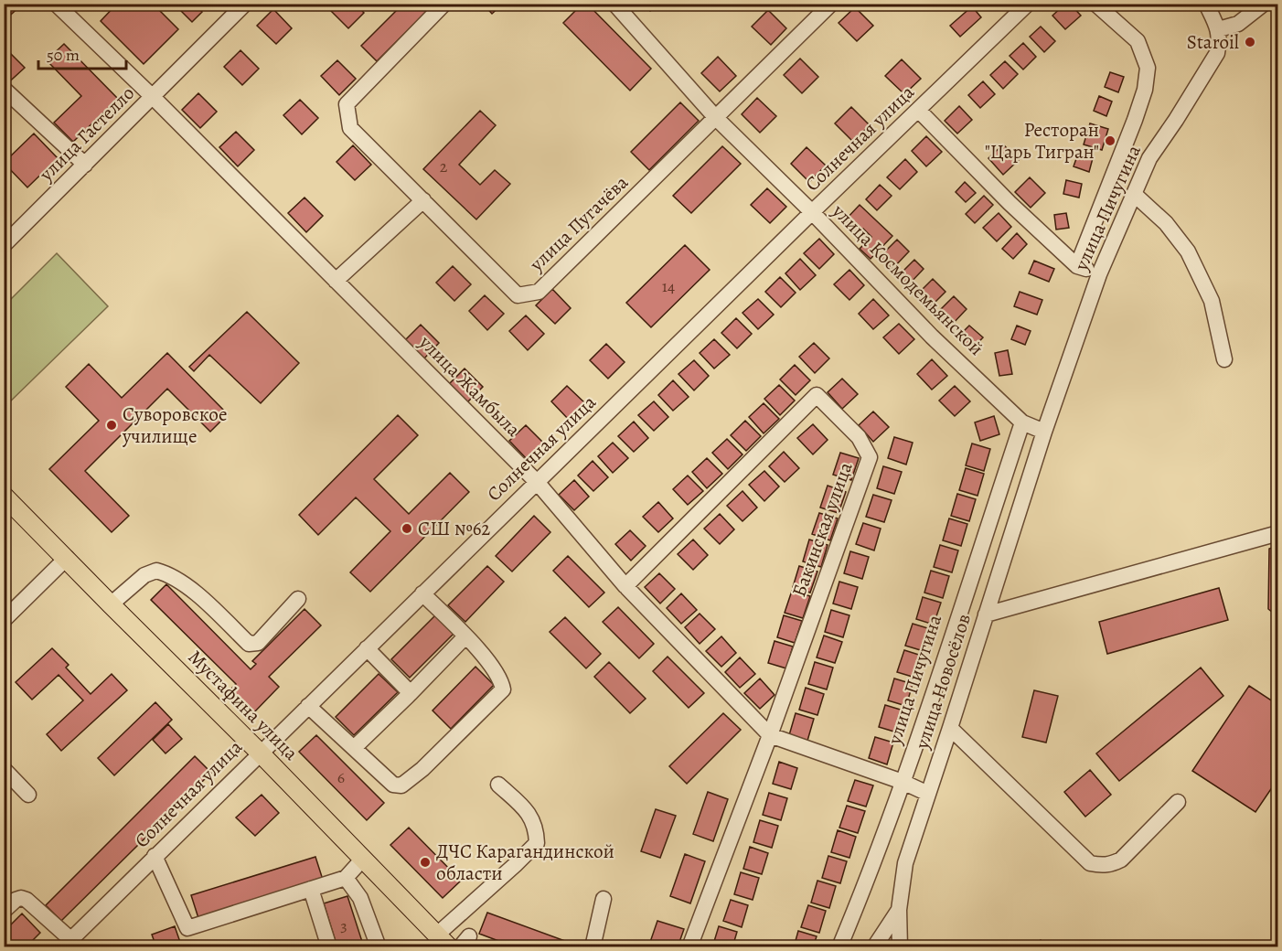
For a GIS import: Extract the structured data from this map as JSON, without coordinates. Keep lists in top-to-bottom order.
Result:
{
  "streets": {
    "main road": ["Мустафина улица"],
    "street": [
      "улица Гастелло",
      "Солнечная улица",
      "улица Пичугина",
      "улица Пугачёва",
      "улица Космодемьянской",
      "улица Жамбыла",
      "Бакинская улица",
      "улица Новосёлов"
    ]
  },
  "crossings": [
    ["улица Гастелло", "улица Жамбыла"],
    ["Солнечная улица", "улица Космодемьянской"],
    ["Солнечная улица", "улица Жамбыла"],
    ["Солнечная улица", "Мустафина улица"],
    ["улица Пичугина", "улица Космодемьянской"],
    ["улица Пичугина", "улица Жамбыла"],
    ["улица Пичугина", "улица Новосёлов"],
    ["улица Пугачёва", "улица Космодемьянской"],
    ["улица Космодемьянской", "улица Новосёлов"],
    ["улица Жамбыла", "Бакинская улица"],
    ["улица Жамбыла", "улица Новосёлов"]
  ],
  "places": [
    "Staroil",
    "Ресторан \"Царь Тигран\"",
    "Суворовское училище",
    "СШ №62",
    "ДЧС Карагандинской области"
  ],
  "house_numbers": [
    "2",
    "14",
    "6",
    "3"
  ],
  "scale_bar": "50 m"
}
